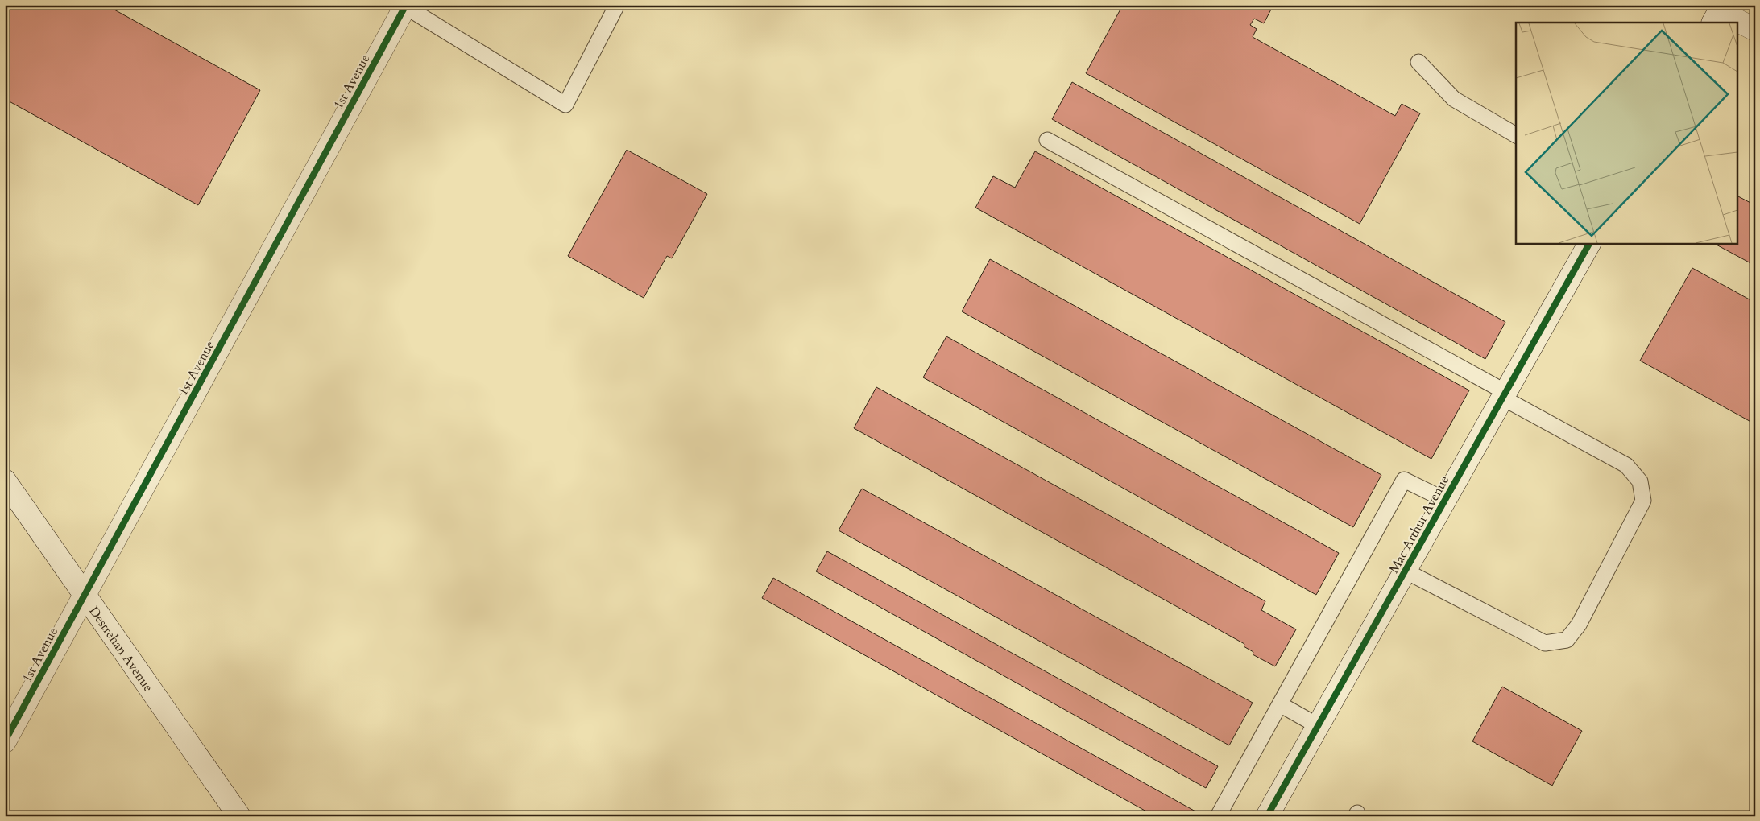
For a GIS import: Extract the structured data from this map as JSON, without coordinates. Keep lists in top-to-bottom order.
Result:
{
  "streets": {
    "street": ["1st Avenue", "Mac Arthur Avenue", "Destrehan Avenue"]
  },
  "crossings": [
    ["1st Avenue", "Destrehan Avenue"]
  ]
}
